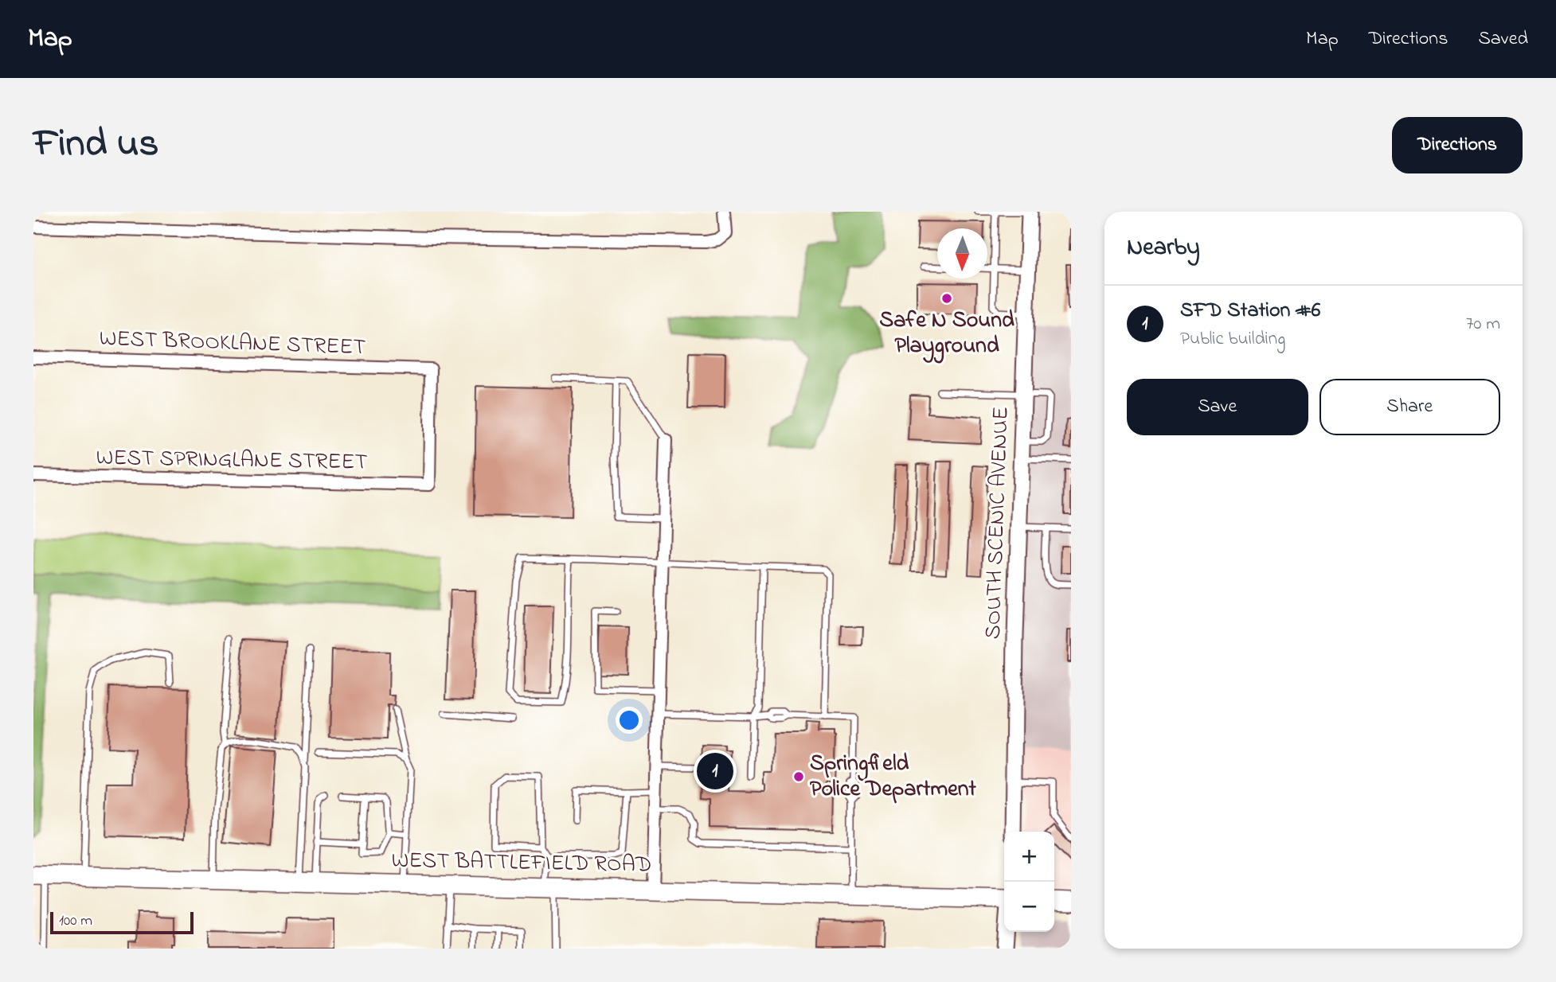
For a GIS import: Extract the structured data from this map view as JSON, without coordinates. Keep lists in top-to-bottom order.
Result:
{
  "streets": {
    "main road": ["SOUTH SCENIC AVENUE", "WEST BATTLEFIELD ROAD"],
    "street": ["WEST BROOKLANE STREET", "WEST SPRINGLANE STREET"]
  },
  "crossings": [
    ["WEST BROOKLANE STREET", "WEST SPRINGLANE STREET"]
  ],
  "places": ["Safe N Sound Playground", "Springfield Police Department"],
  "scale_bar": "100 m",
  "north": "bottom",
  "page": {
    "header": "Map",
    "nav": ["Map", "Directions", "Saved"],
    "title": "Find us",
    "buttons": [
      "Directions",
      ["Save", "Share"]
    ],
    "heading": "Nearby",
    "list": [
      {
        "mark": "1",
        "name": "SFD Station #6",
        "note": "Public building",
        "value": "70 m"
      }
    ],
    "pins": "1",
    "map_buttons": ["+", "−"],
    "scale": "100 m"
  }
}
